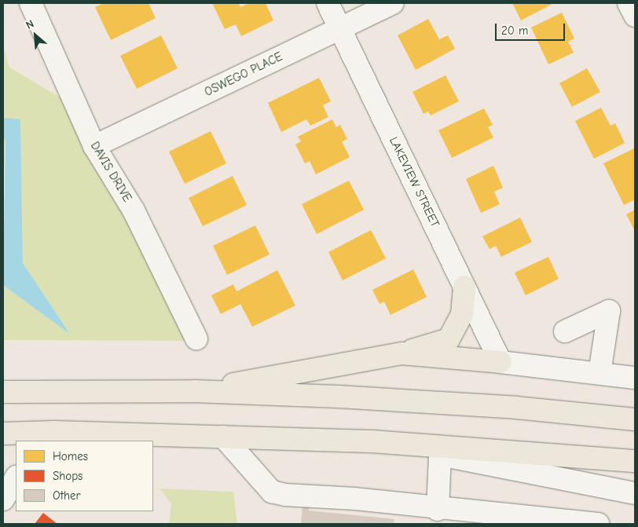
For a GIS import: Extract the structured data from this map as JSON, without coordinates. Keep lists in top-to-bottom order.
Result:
{
  "streets": {
    "street": ["OSWEGO PLACE", "DAVIS DRIVE", "LAKEVIEW STREET"]
  },
  "crossings": [
    ["OSWEGO PLACE", "DAVIS DRIVE"],
    ["OSWEGO PLACE", "LAKEVIEW STREET"]
  ],
  "legend": ["Homes", "Shops", "Other"],
  "scale_bar": "20 m",
  "north": "top left"
}
